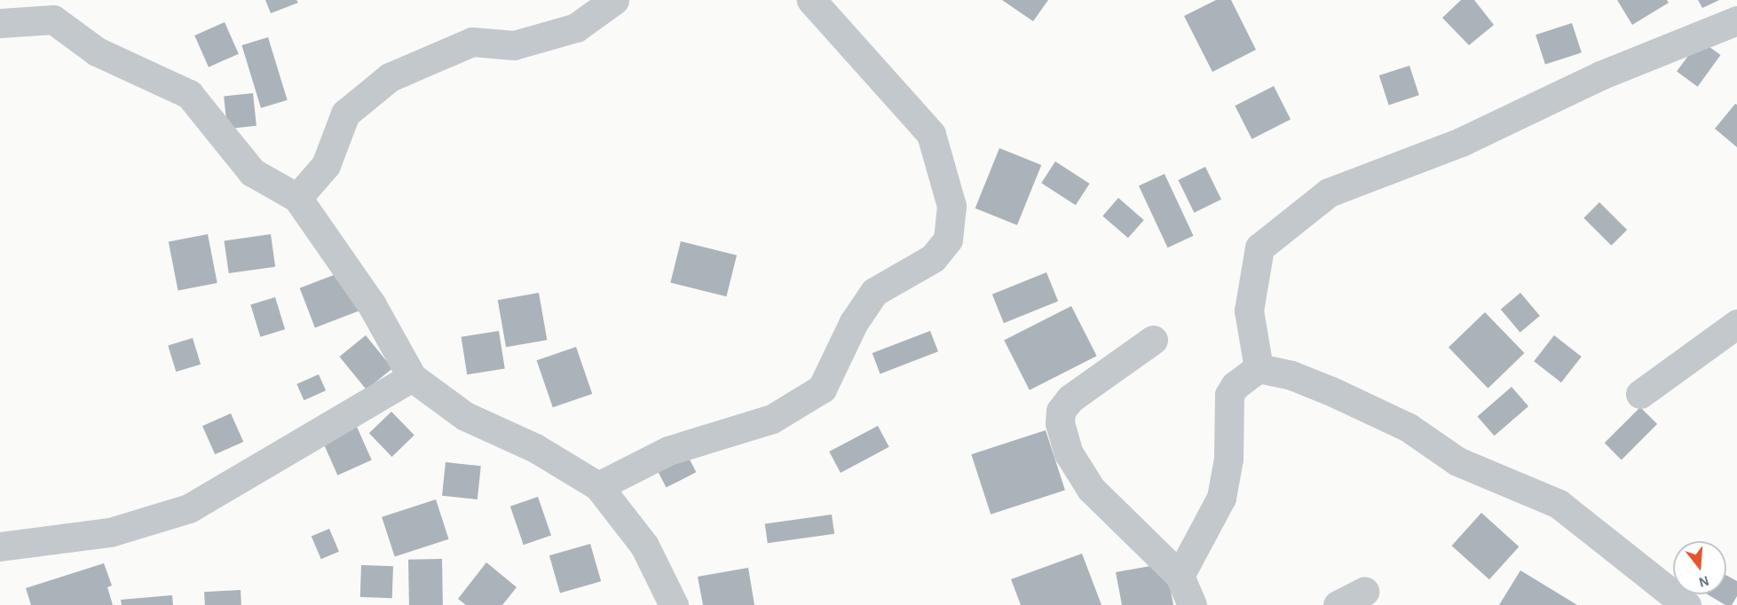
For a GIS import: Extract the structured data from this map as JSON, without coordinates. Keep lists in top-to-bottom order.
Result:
{
  "north": "bottom"
}
